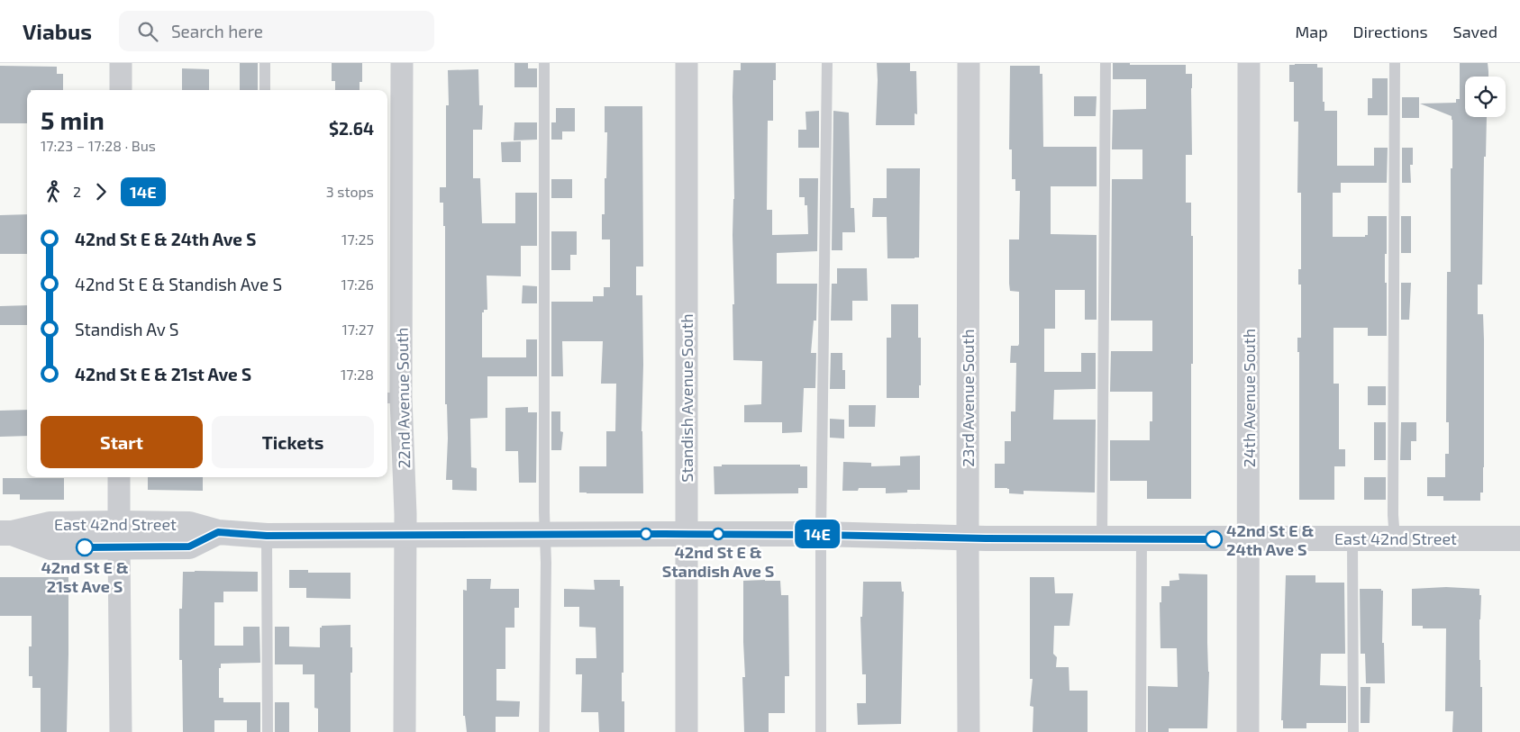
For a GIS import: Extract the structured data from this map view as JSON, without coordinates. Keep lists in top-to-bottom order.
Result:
{
  "streets": {
    "street": [
      "22nd Avenue South",
      "Standish Avenue South",
      "23rd Avenue South",
      "24th Avenue South",
      "East 42nd Street"
    ]
  },
  "crossings": [
    ["22nd Avenue South", "East 42nd Street"],
    ["Standish Avenue South", "East 42nd Street"],
    ["23rd Avenue South", "East 42nd Street"],
    ["24th Avenue South", "East 42nd Street"]
  ],
  "places": ["42nd St E & Standish Ave S", "42nd St E & 24th Ave S", "42nd St E & 21st Ave S"],
  "lines": ["bus line 14E"],
  "page": {
    "header": "Viabus",
    "search": "Search here",
    "nav": ["Map", "Directions", "Saved"],
    "on_map": "14E",
    "heading": ["5 min", "17:23 – 17:28 · Bus", "$2.64"],
    "legs": ["2", "14E", "3 stops"],
    "list": [
      {
        "name": "42nd St E & 24th Ave S",
        "value": "17:25"
      },
      {
        "name": "42nd St E & Standish Ave S",
        "value": "17:26"
      },
      {
        "name": "Standish Av S",
        "value": "17:27"
      },
      {
        "name": "42nd St E & 21st Ave S",
        "value": "17:28"
      }
    ],
    "buttons": ["Start", "Tickets"]
  }
}
